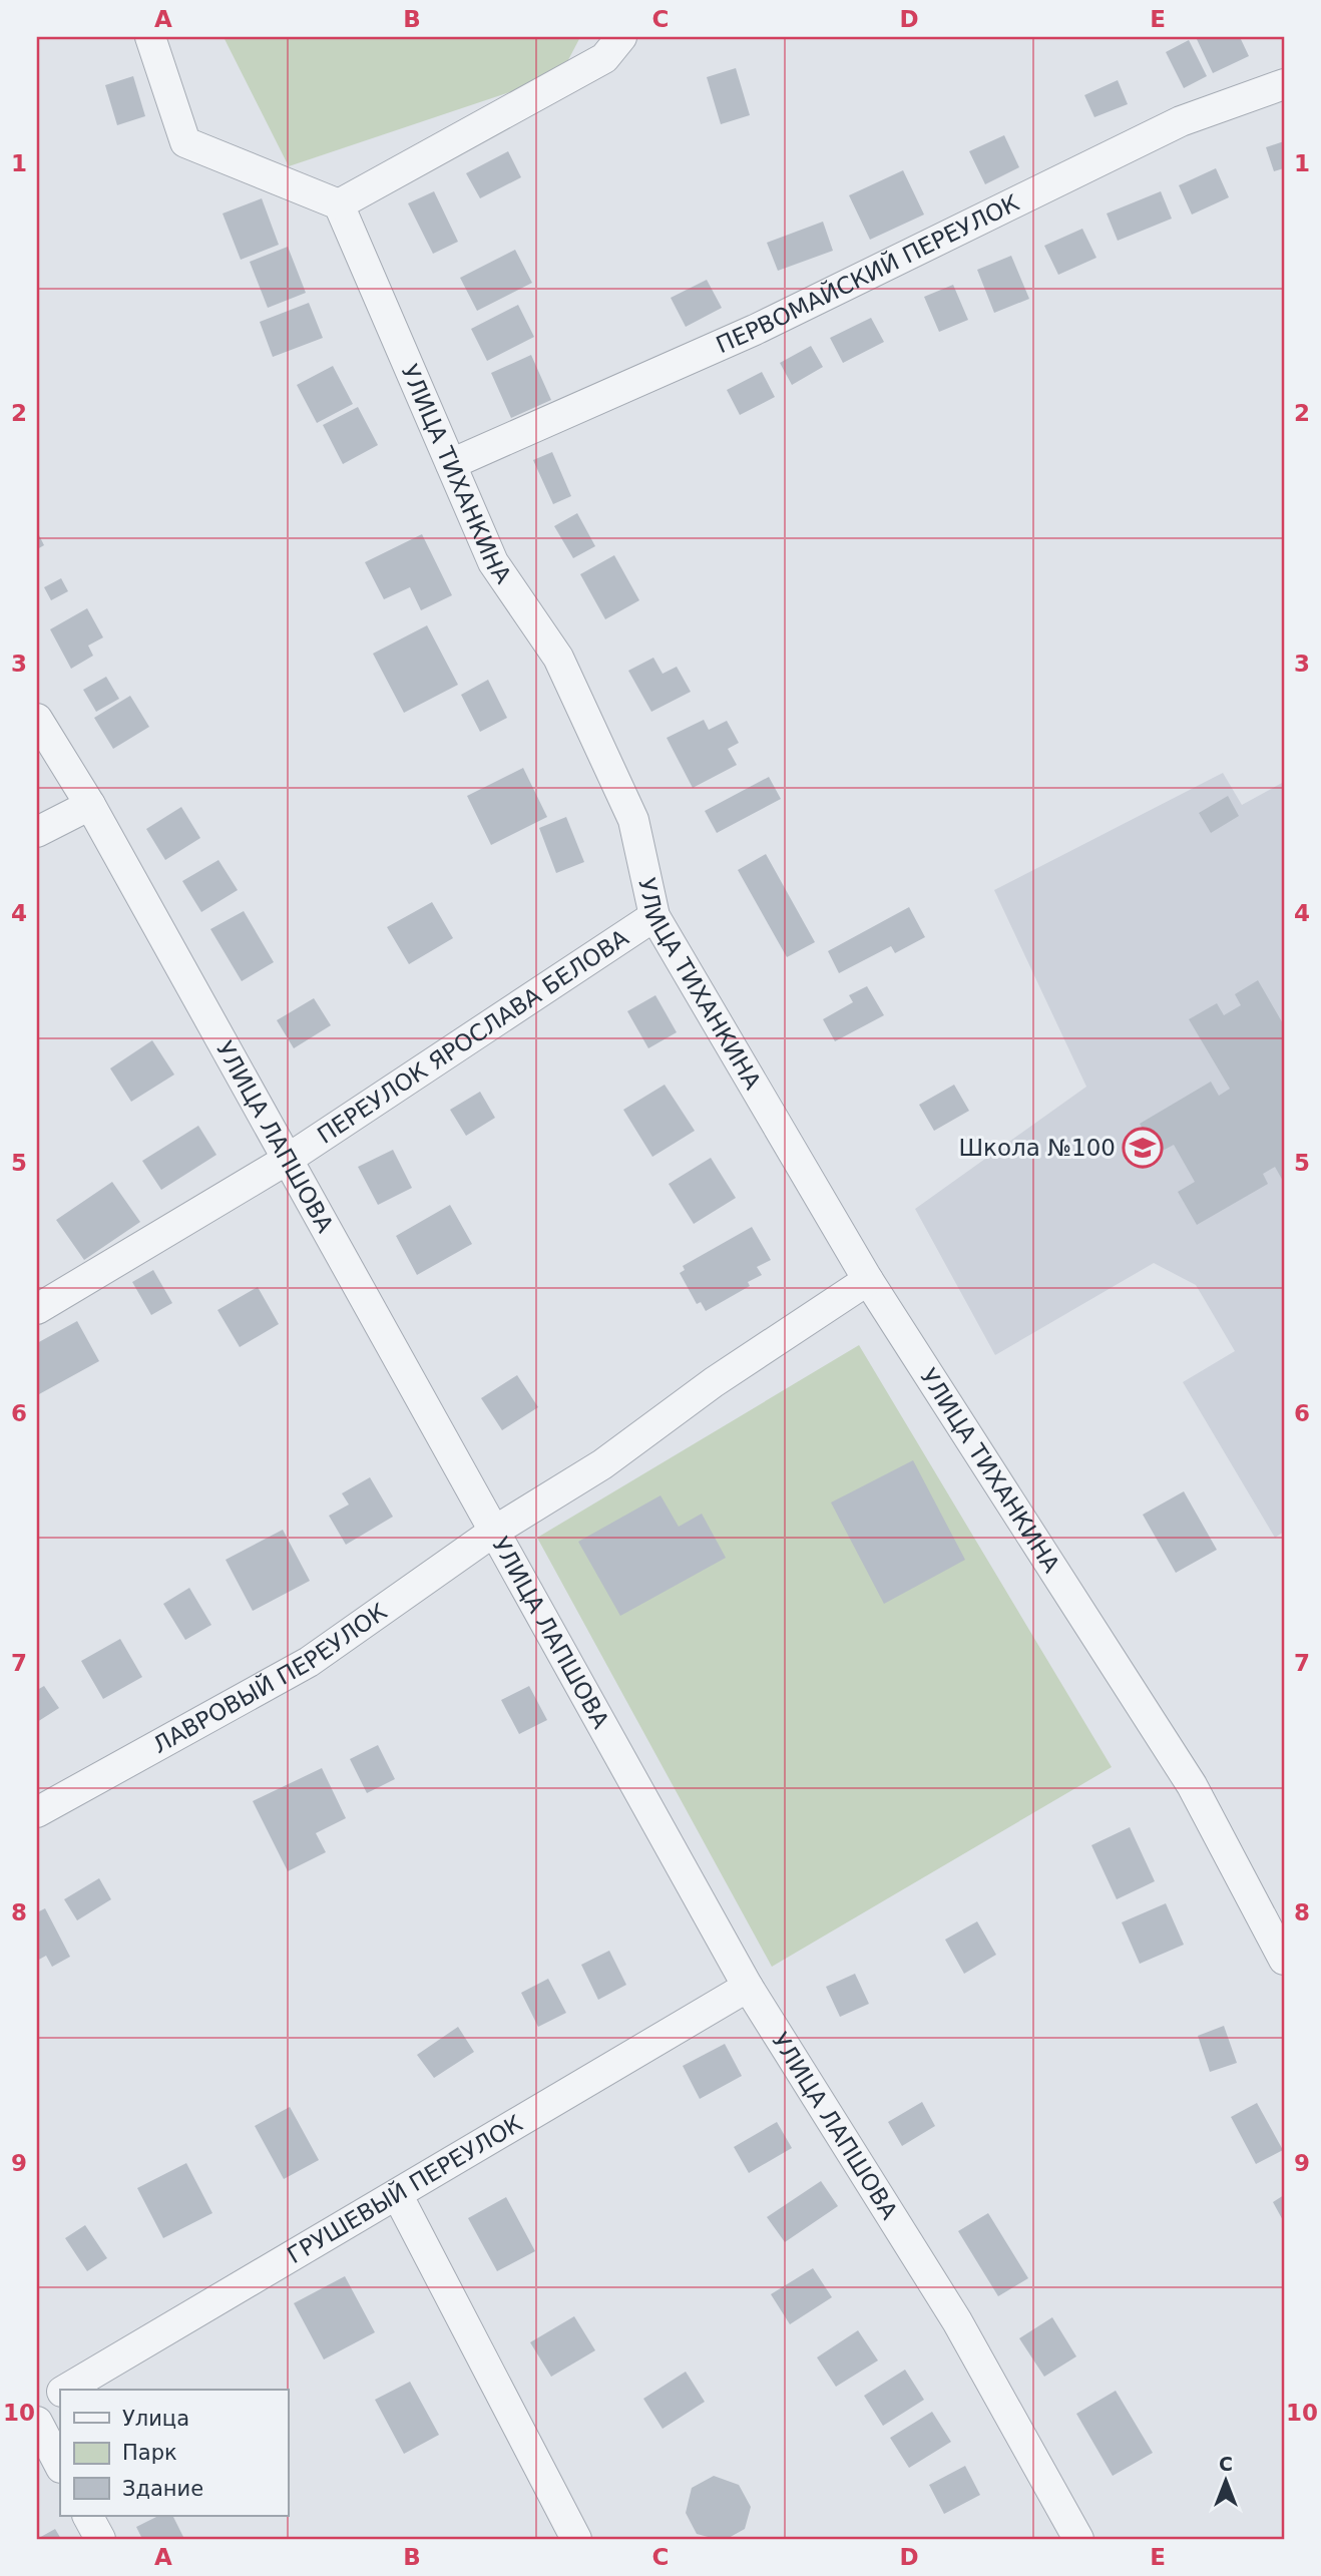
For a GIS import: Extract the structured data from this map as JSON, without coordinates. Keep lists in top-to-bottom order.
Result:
{
  "streets": {
    "street": [
      "ПЕРВОМАЙСКИЙ ПЕРЕУЛОК",
      "УЛИЦА ТИХАНКИНА",
      "ПЕРЕУЛОК ЯРОСЛАВА БЕЛОВА",
      "УЛИЦА ЛАПШОВА",
      "ЛАВРОВЫЙ ПЕРЕУЛОК",
      "ГРУШЕВЫЙ ПЕРЕУЛОК"
    ]
  },
  "crossings": [
    ["ПЕРВОМАЙСКИЙ ПЕРЕУЛОК", "УЛИЦА ТИХАНКИНА"],
    ["УЛИЦА ТИХАНКИНА", "ПЕРЕУЛОК ЯРОСЛАВА БЕЛОВА"],
    ["УЛИЦА ТИХАНКИНА", "ЛАВРОВЫЙ ПЕРЕУЛОК"],
    ["ПЕРЕУЛОК ЯРОСЛАВА БЕЛОВА", "УЛИЦА ЛАПШОВА"],
    ["УЛИЦА ЛАПШОВА", "ЛАВРОВЫЙ ПЕРЕУЛОК"],
    ["УЛИЦА ЛАПШОВА", "ГРУШЕВЫЙ ПЕРЕУЛОК"]
  ],
  "places": {
    "school or university": ["Школа №100"]
  },
  "legend": ["Улица", "Парк", "Здание"],
  "north": "top",
  "grid": {
    "columns": [
      "A",
      "B",
      "C",
      "D",
      "E"
    ],
    "rows": [
      "1",
      "2",
      "3",
      "4",
      "5",
      "6",
      "7",
      "8",
      "9",
      "10"
    ]
  }
}
